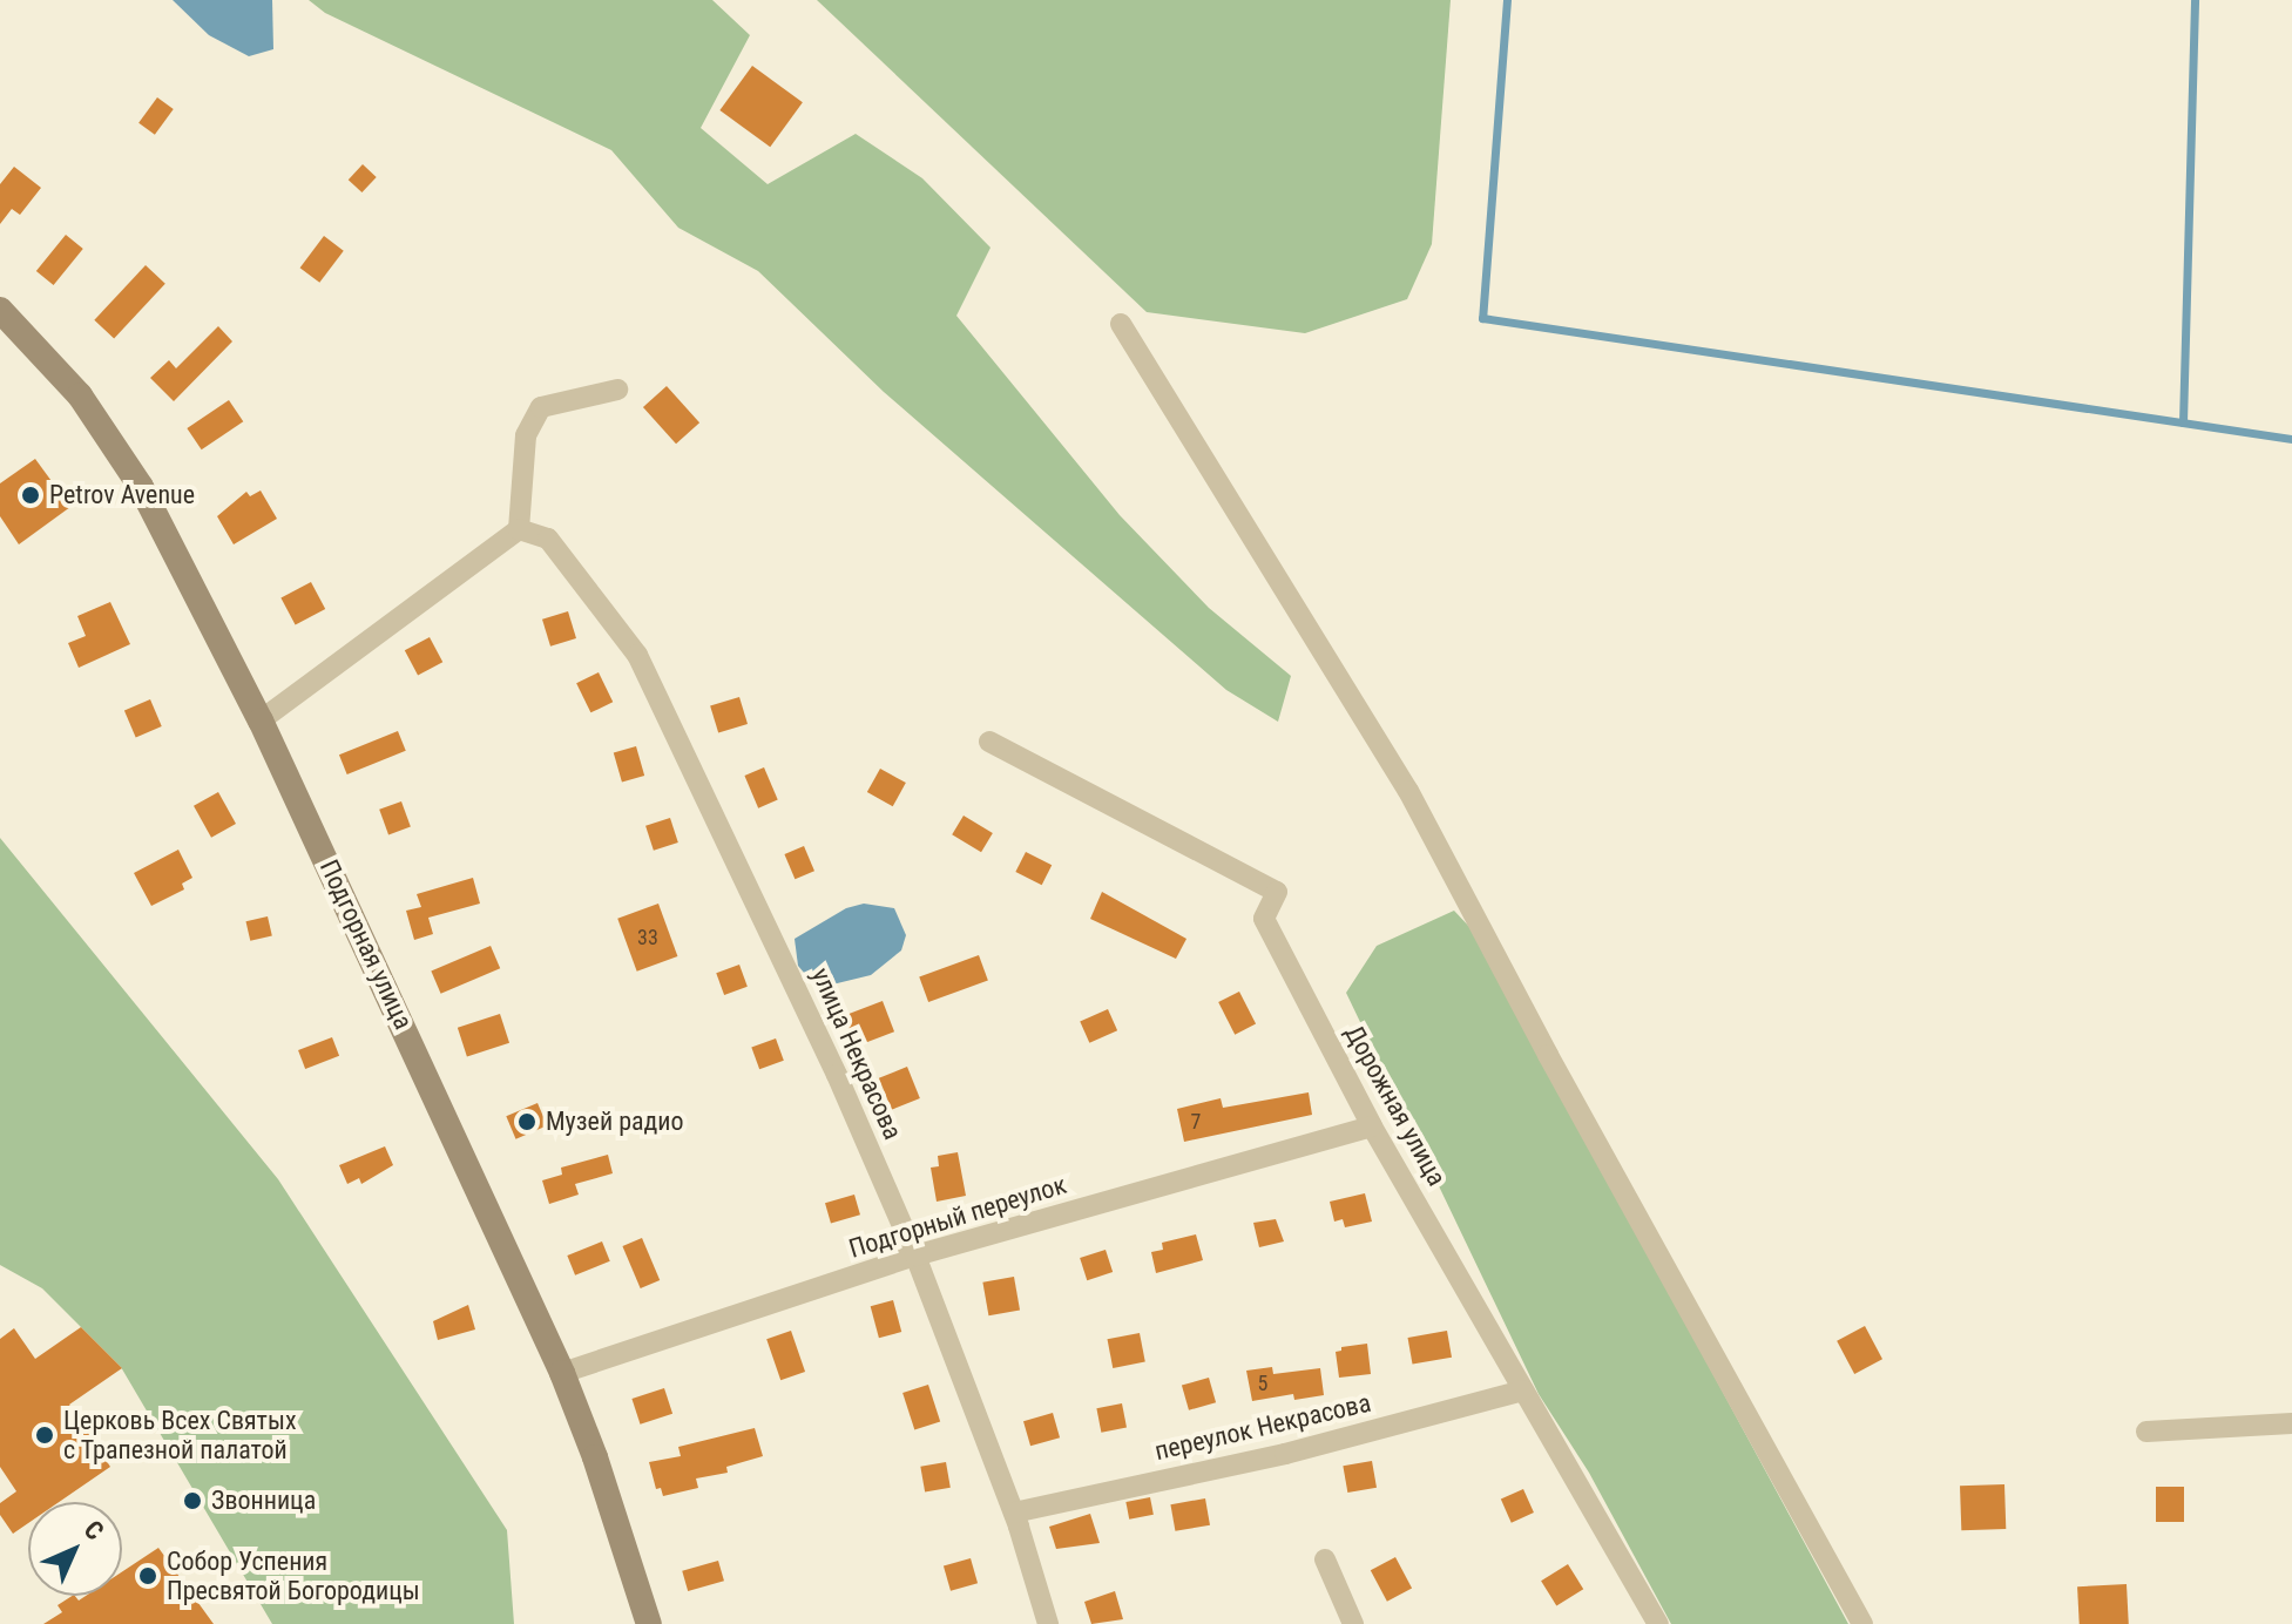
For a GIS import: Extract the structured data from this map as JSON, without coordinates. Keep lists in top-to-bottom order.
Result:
{
  "streets": {
    "main road": ["Подгорная улица"],
    "street": [
      "улица Некрасова",
      "Дорожная улица",
      "Подгорный переулок",
      "переулок Некрасова"
    ]
  },
  "crossings": [
    ["Подгорная улица", "Подгорный переулок"],
    ["улица Некрасова", "Подгорный переулок"],
    ["улица Некрасова", "переулок Некрасова"],
    ["Дорожная улица", "Подгорный переулок"],
    ["Дорожная улица", "переулок Некрасова"]
  ],
  "places": [
    "Petrov Avenue",
    "Музей радио",
    "Церковь Всех Святых с Трапезной палатой",
    "Звонница",
    "Собор Успения Пресвятой Богородицы"
  ],
  "house_numbers": ["33", "7", "5"],
  "north": "top right"
}
